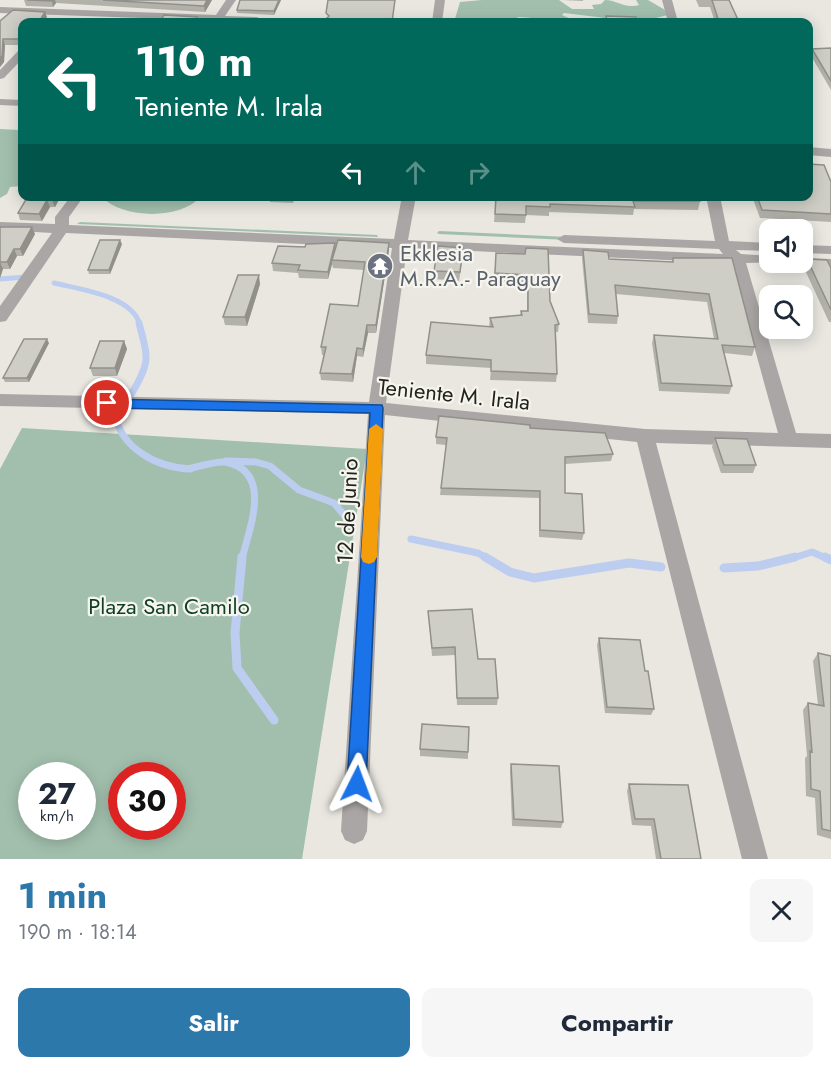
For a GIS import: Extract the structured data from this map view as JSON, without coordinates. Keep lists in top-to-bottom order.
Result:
{
  "streets": {
    "street": ["Teniente M. Irala", "12 de Junio"]
  },
  "crossings": [
    ["Teniente M. Irala", "12 de Junio"]
  ],
  "parks": ["Plaza San Camilo"],
  "places": {
    "temple": ["Ekklesia M.R.A.- Paraguay"]
  },
  "page": {
    "turn": ["110 m", "Teniente M. Irala"],
    "speed": "27 km/h",
    "limit": "30",
    "heading": ["1 min", "190 m · 18:14"],
    "buttons": ["Salir", "Compartir"]
  }
}
